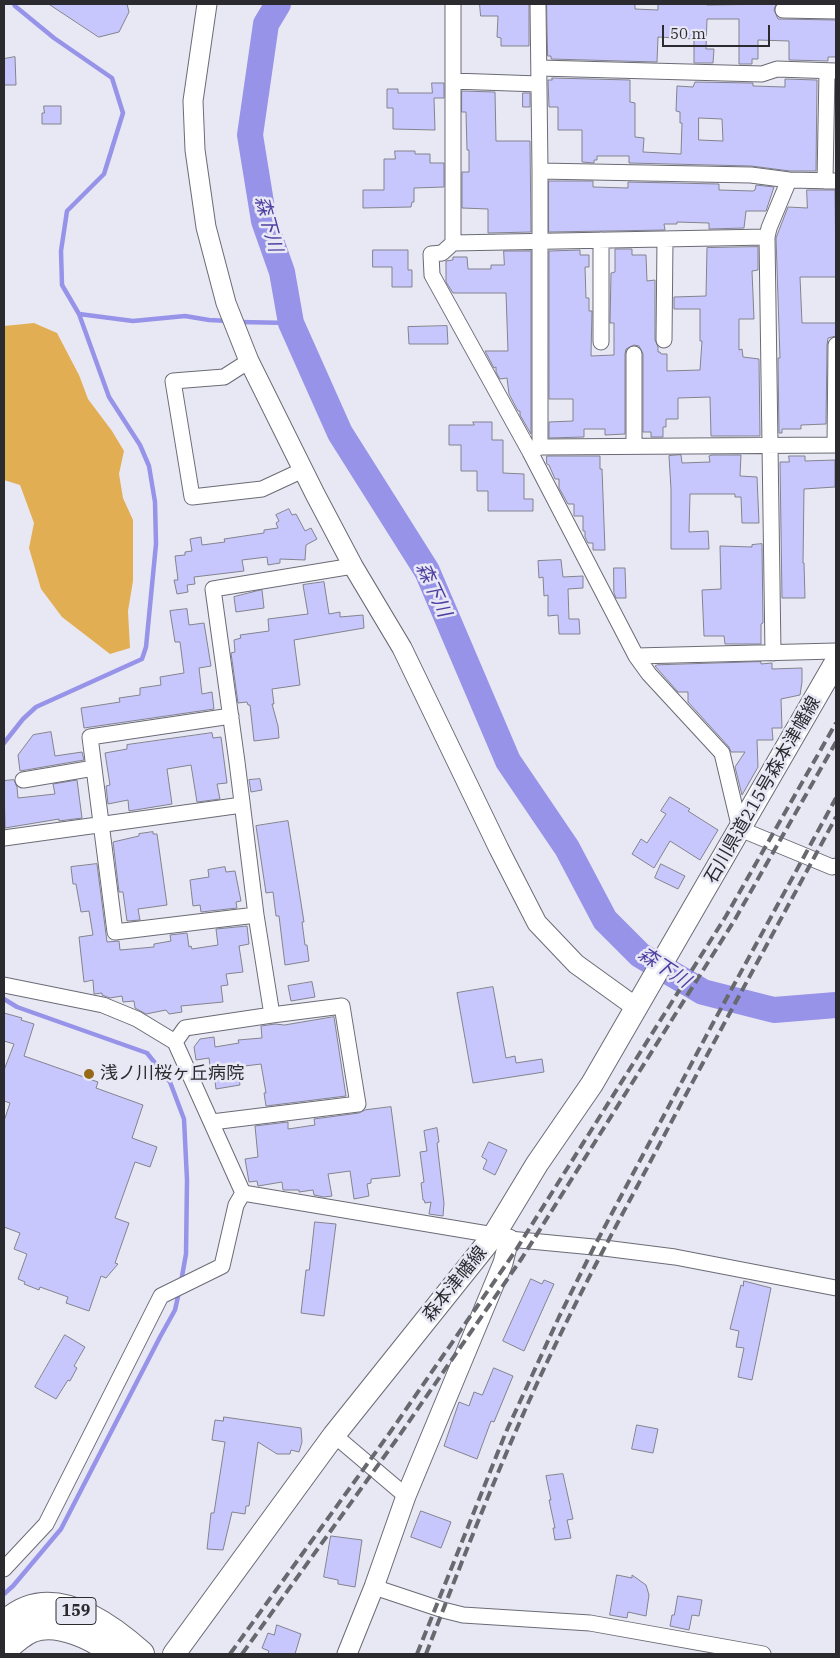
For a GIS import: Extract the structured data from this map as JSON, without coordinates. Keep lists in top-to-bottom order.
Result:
{
  "streets": {
    "highway": ["159"],
    "main road": ["石川県道215号森本津幡線", "森本津幡線"]
  },
  "crossings": [
    ["石川県道215号森本津幡線", "森本津幡線"]
  ],
  "water": ["森下川"],
  "places": ["浅ノ川桜ヶ丘病院"],
  "scale_bar": "50 m"
}
